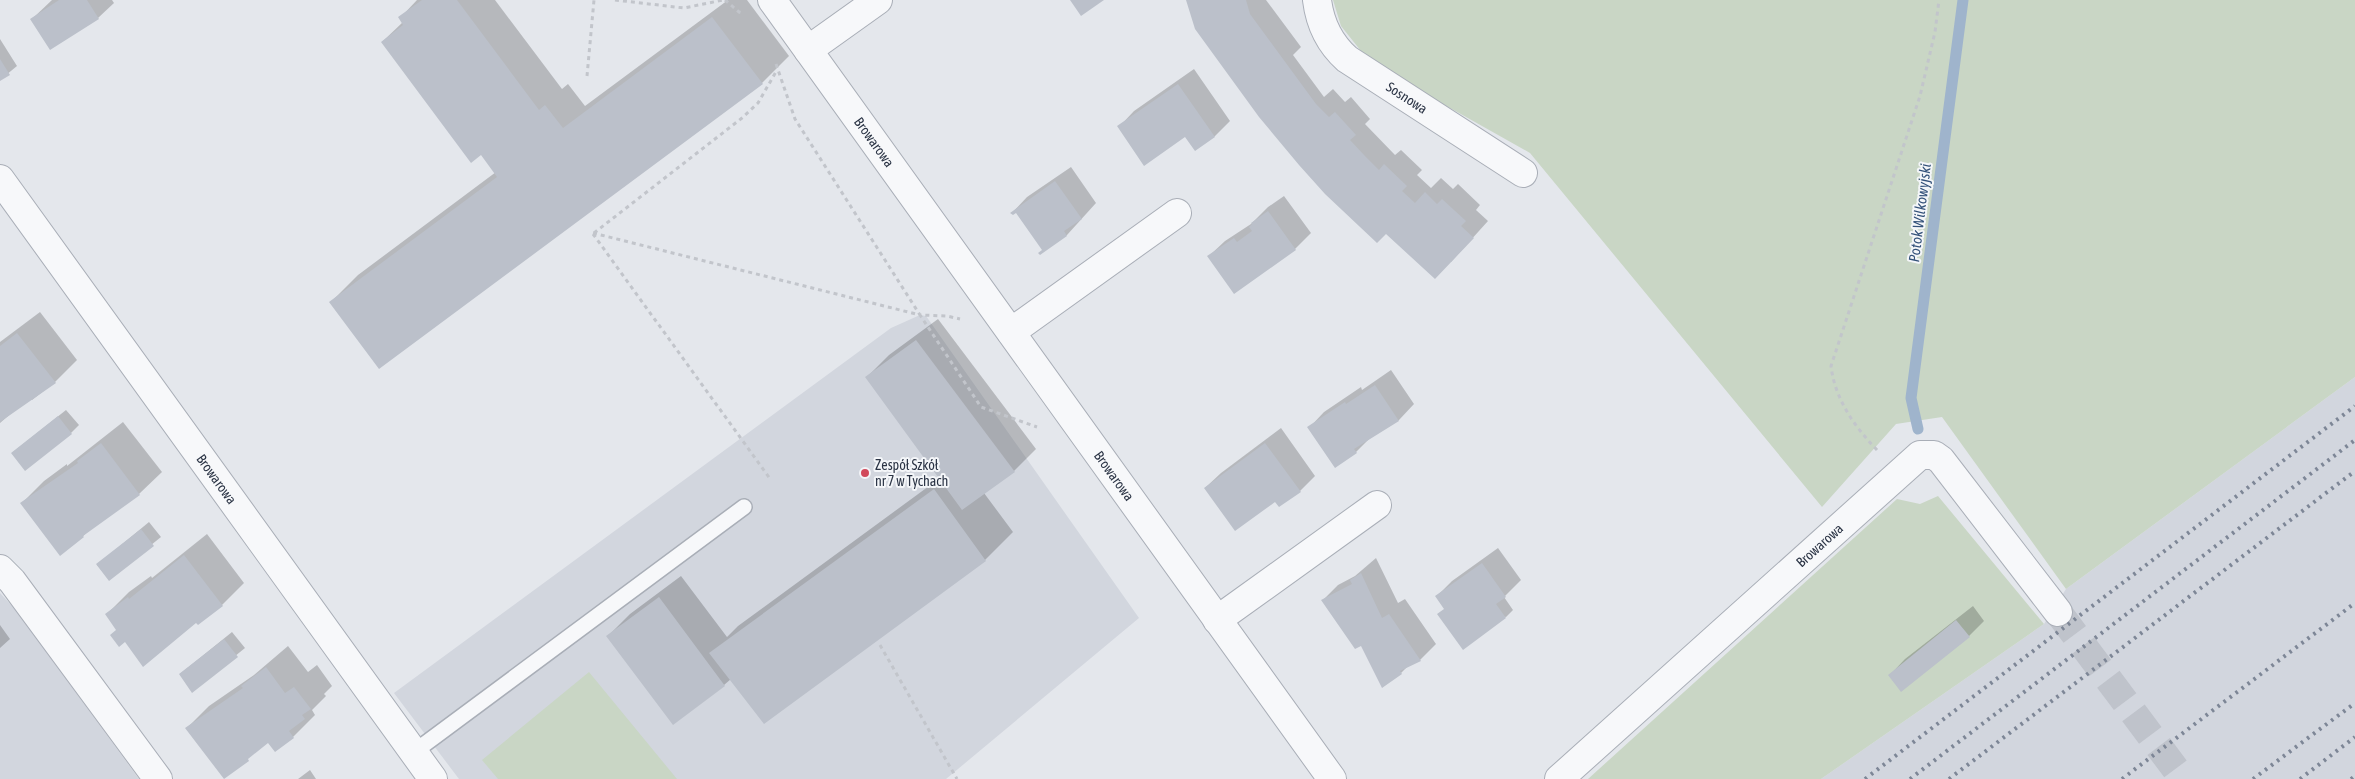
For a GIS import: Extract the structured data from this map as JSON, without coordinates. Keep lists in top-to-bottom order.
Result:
{
  "streets": {
    "street": ["Sosnowa", "Browarowa"]
  },
  "water": ["Potok Wilkowyjski"],
  "places": ["Zespół Szkół nr 7 w Tychach"]
}
